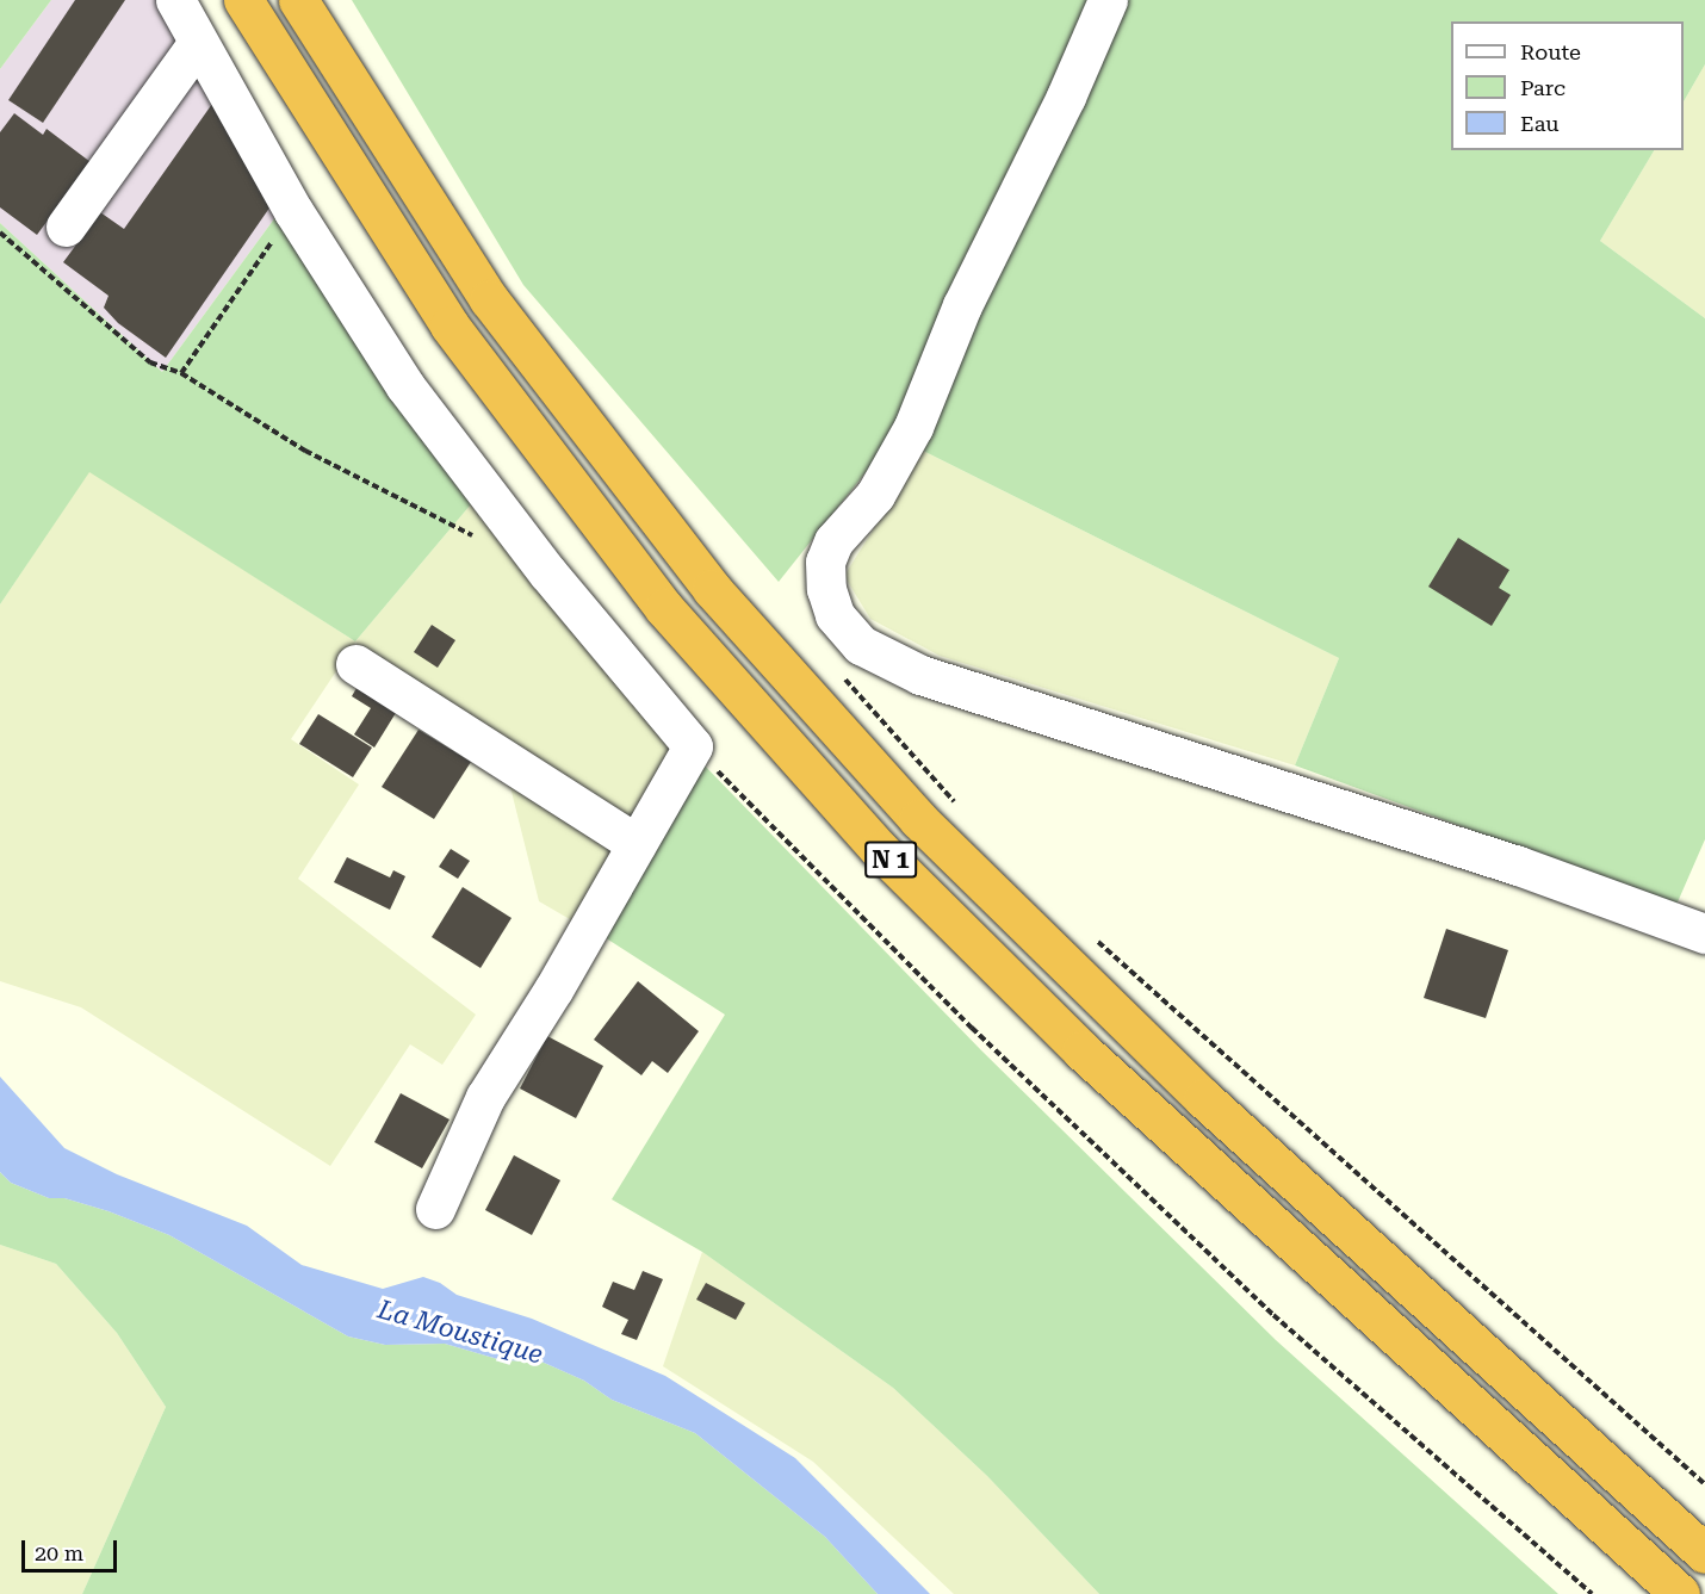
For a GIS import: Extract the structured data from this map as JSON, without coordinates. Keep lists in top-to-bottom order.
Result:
{
  "streets": {
    "highway": ["N 1"]
  },
  "water": ["La Moustique"],
  "legend": ["Route", "Parc", "Eau"],
  "scale_bar": "20 m"
}
